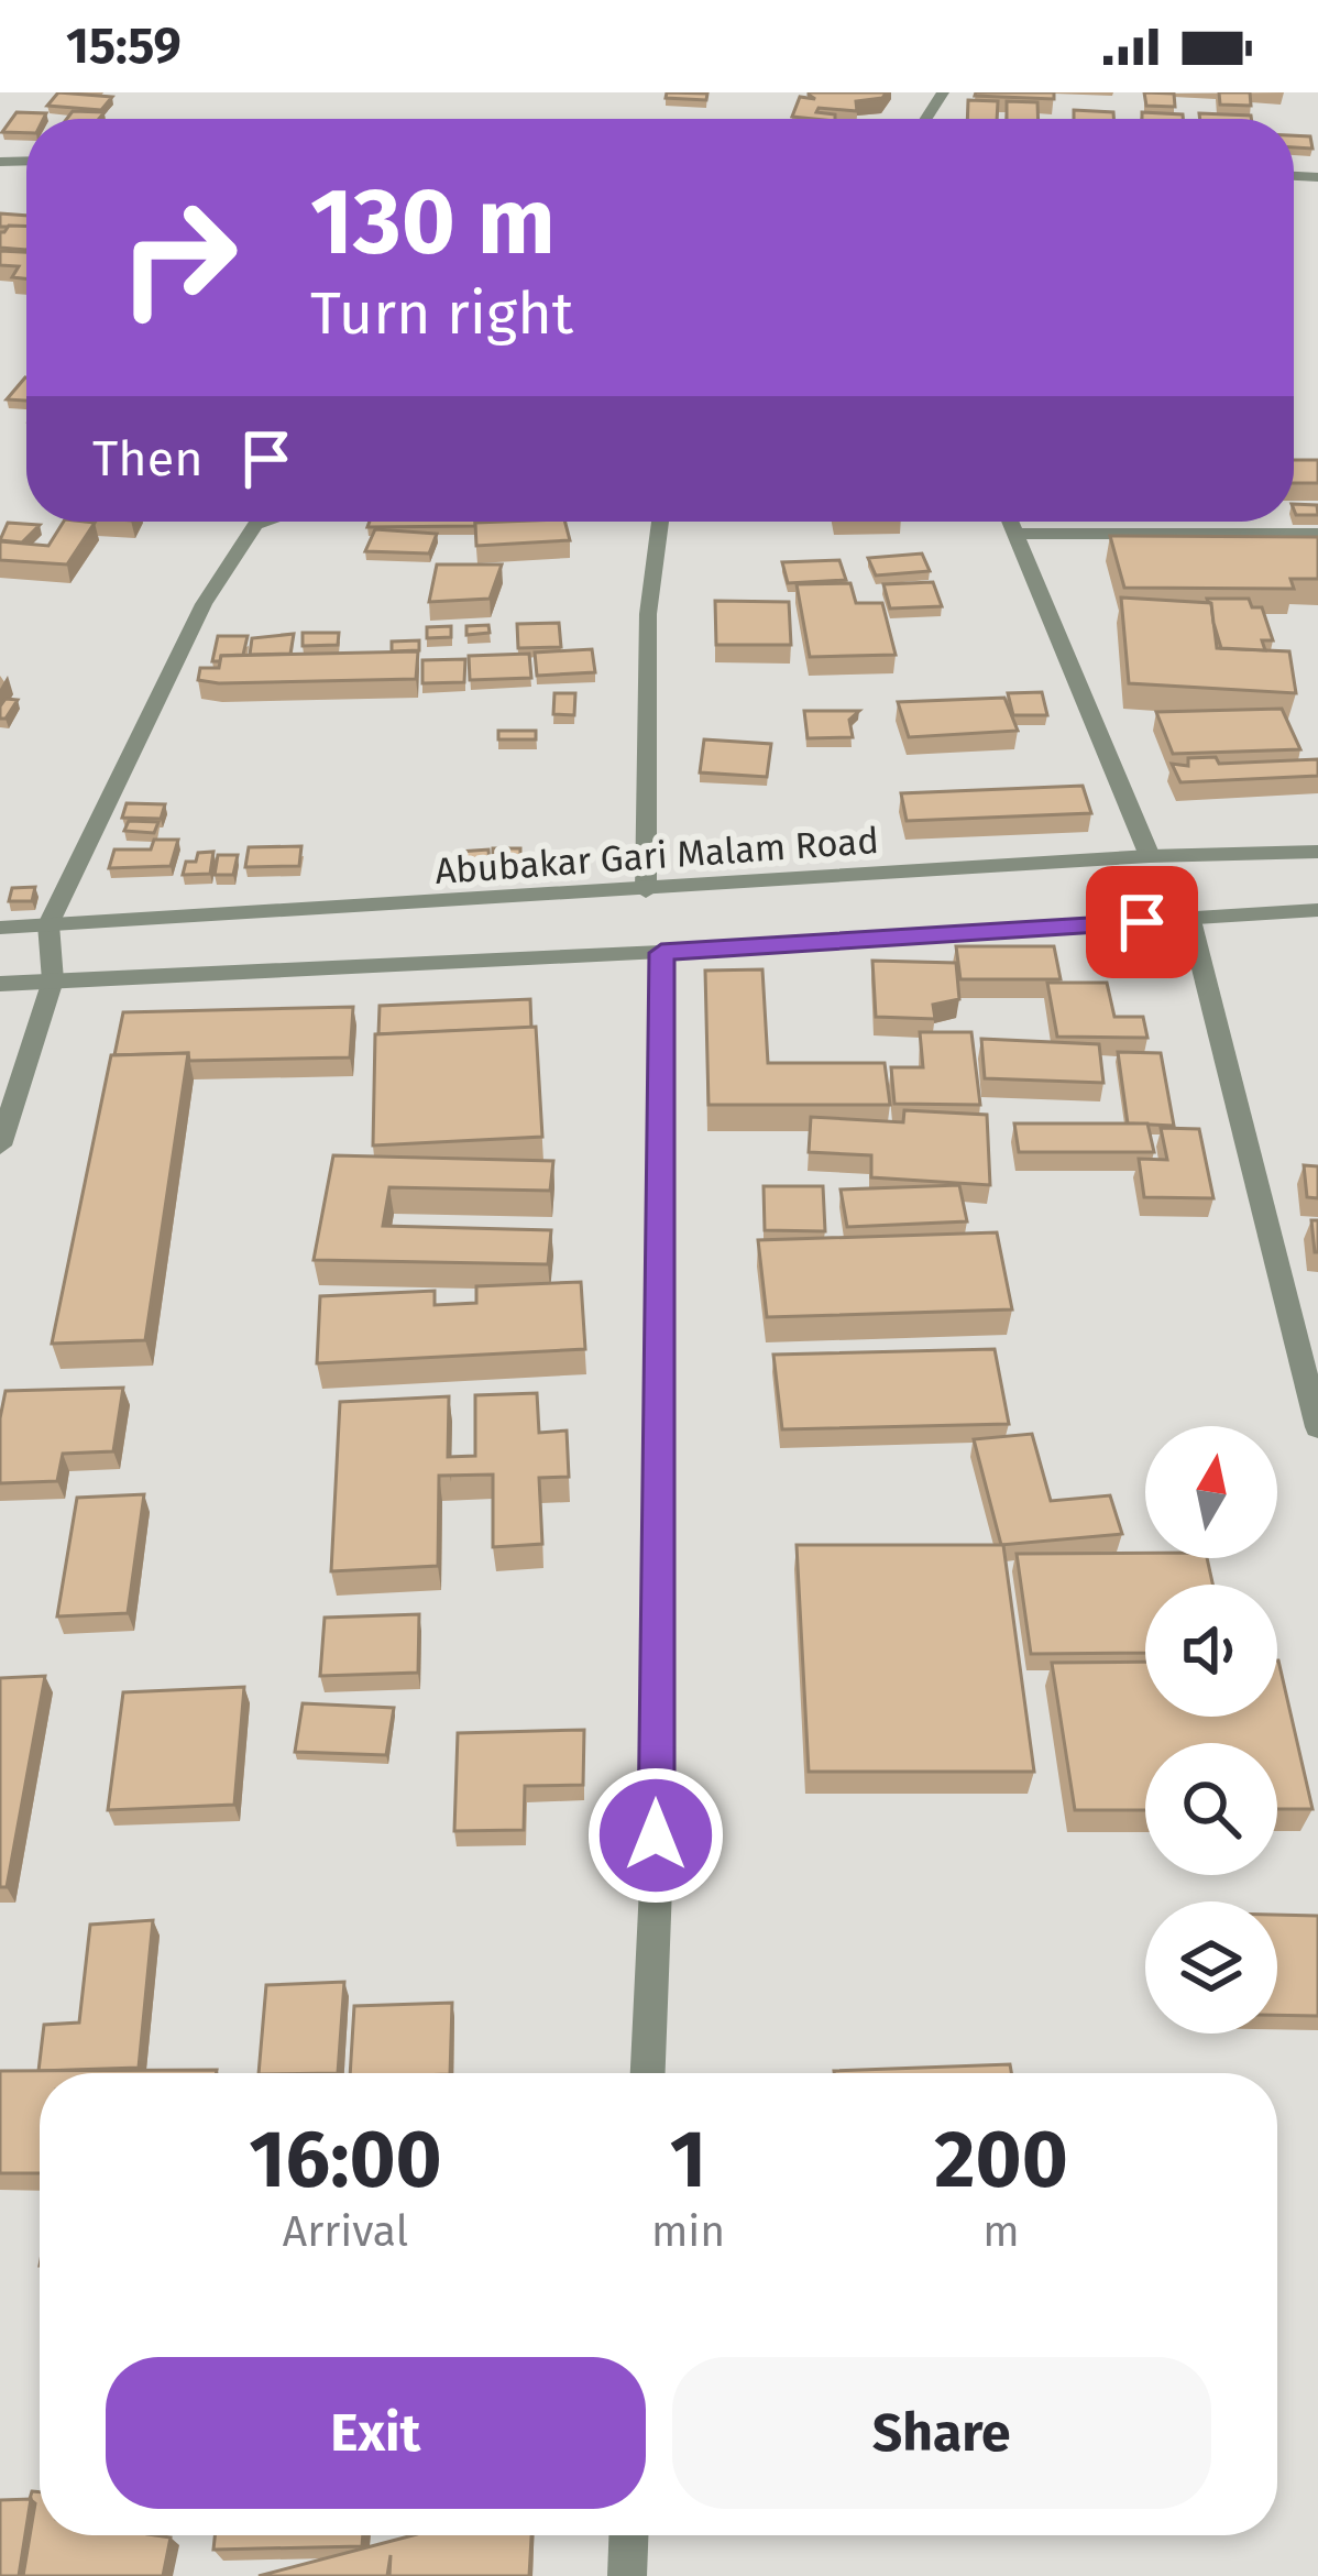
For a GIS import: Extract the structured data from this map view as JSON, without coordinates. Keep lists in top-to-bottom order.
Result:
{
  "streets": {
    "street": ["Abubakar Gari Malam Road"]
  },
  "north": "top",
  "page": {
    "status": "15:59",
    "turn": ["130 m", "Turn right"],
    "then": "Then",
    "eta": [
      "16:00",
      "Arrival",
      "1",
      "min",
      "200",
      "m"
    ],
    "buttons": ["Exit", "Share"]
  }
}
